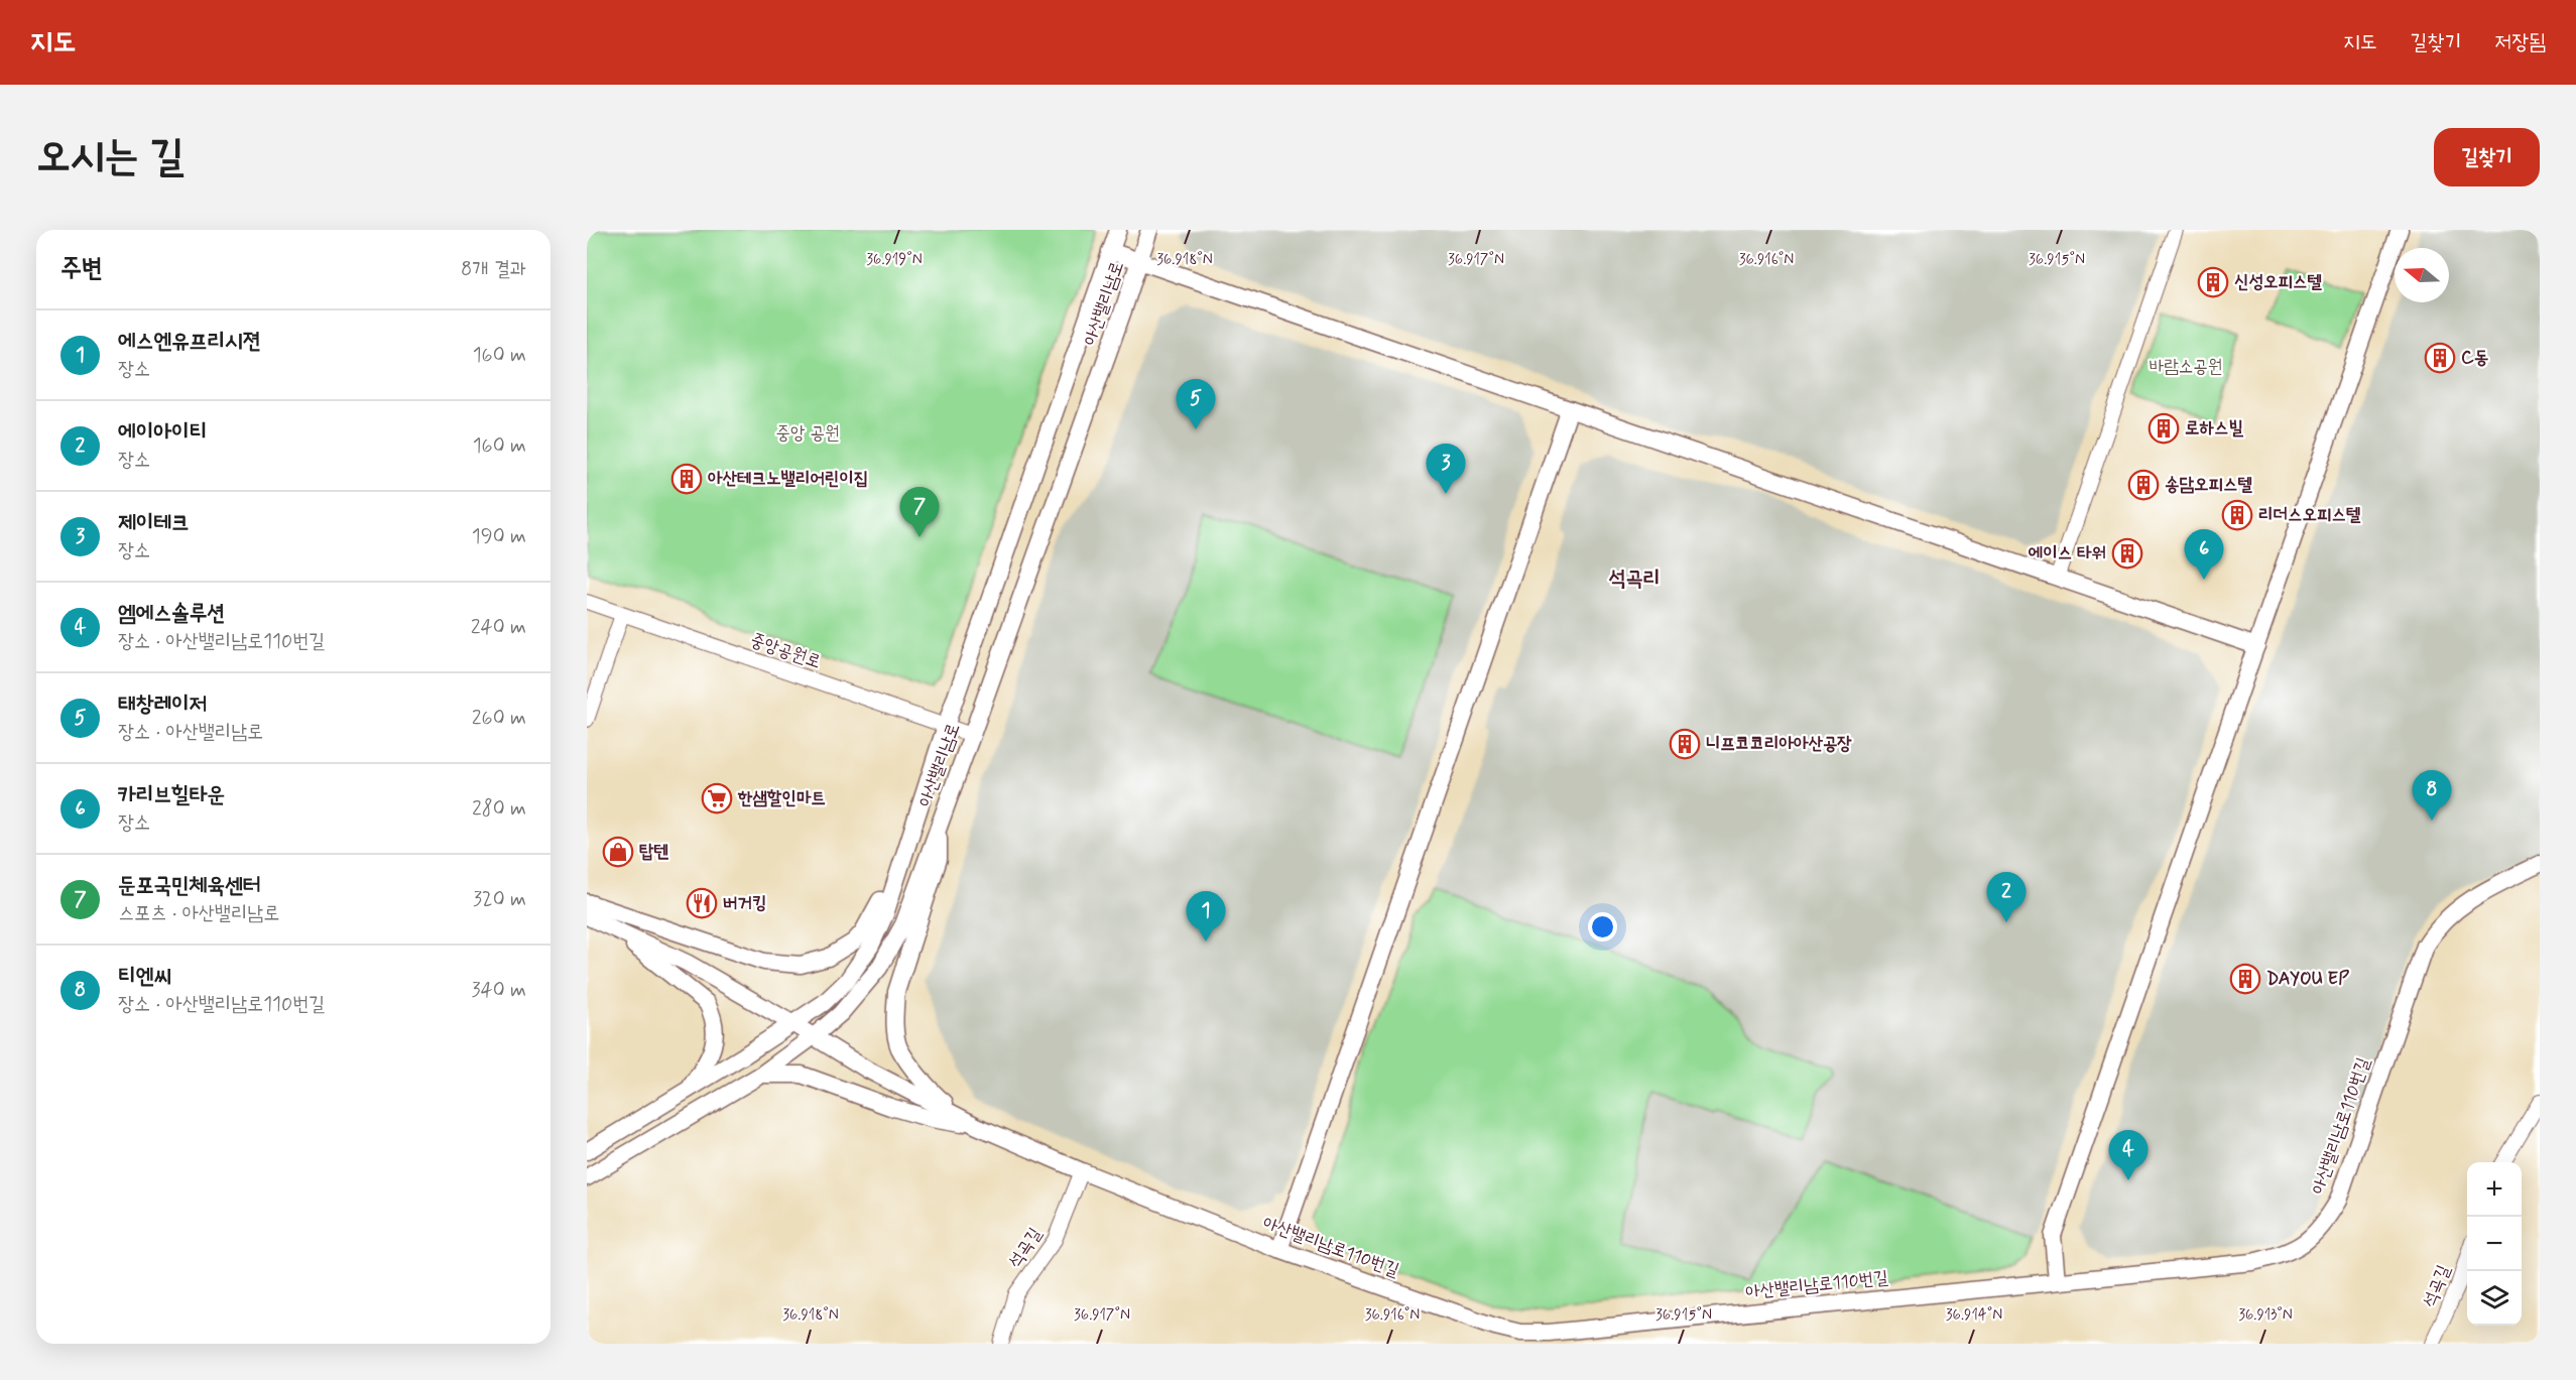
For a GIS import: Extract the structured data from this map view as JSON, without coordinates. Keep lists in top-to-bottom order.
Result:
{
  "streets": {
    "street": [
      "아산밸리남로",
      "중앙공원로",
      "아산밸리남로110번길",
      "석곡길"
    ]
  },
  "crossings": [
    ["아산밸리남로", "중앙공원로"],
    ["아산밸리남로", "아산밸리남로110번길"],
    ["아산밸리남로110번길", "석곡길"]
  ],
  "districts": ["석곡리"],
  "parks": ["바람소공원", "중앙 공원"],
  "places": {
    "building": [
      "신성오피스텔",
      "C동",
      "로하스빌",
      "아산테크노밸리어린이집",
      "송담오피스텔",
      "리더스오피스텔",
      "에이스 타워",
      "니프코코리아아산공장",
      "DAYOU EP"
    ],
    "supermarket": ["한샘할인마트"],
    "shop": ["탑텐"],
    "restaurant": ["버거킹"]
  },
  "north": "left",
  "page": {
    "header": "지도",
    "nav": ["지도", "길찾기", "저장됨"],
    "buttons": "길찾기",
    "title": "오시는 길",
    "heading": ["주변", "8개 결과"],
    "list": [
      {
        "mark": "1",
        "name": "에스엔유프리시젼",
        "note": "장소",
        "value": "160 m"
      },
      {
        "mark": "2",
        "name": "에이아이티",
        "note": "장소",
        "value": "160 m"
      },
      {
        "mark": "3",
        "name": "제이테크",
        "note": "장소",
        "value": "190 m"
      },
      {
        "mark": "4",
        "name": "엠에스솔루션",
        "note": "장소 · 아산밸리남로110번길",
        "value": "240 m"
      },
      {
        "mark": "5",
        "name": "태창레이저",
        "note": "장소 · 아산밸리남로",
        "value": "260 m"
      },
      {
        "mark": "6",
        "name": "카리브힐타운",
        "note": "장소",
        "value": "280 m"
      },
      {
        "mark": "7",
        "name": "둔포국민체육센터",
        "note": "스포츠 · 아산밸리남로",
        "value": "320 m"
      },
      {
        "mark": "8",
        "name": "티엔씨",
        "note": "장소 · 아산밸리남로110번길",
        "value": "340 m"
      }
    ],
    "pins": [
      "5",
      "3",
      "7",
      "6",
      "8",
      "2",
      "1",
      "4"
    ],
    "map_buttons": ["+", "−"]
  },
  "coordinates": [
    "36.919°N",
    "36.918°N",
    "36.917°N",
    "36.916°N",
    "36.915°N",
    "36.914°N",
    "36.913°N"
  ]
}
